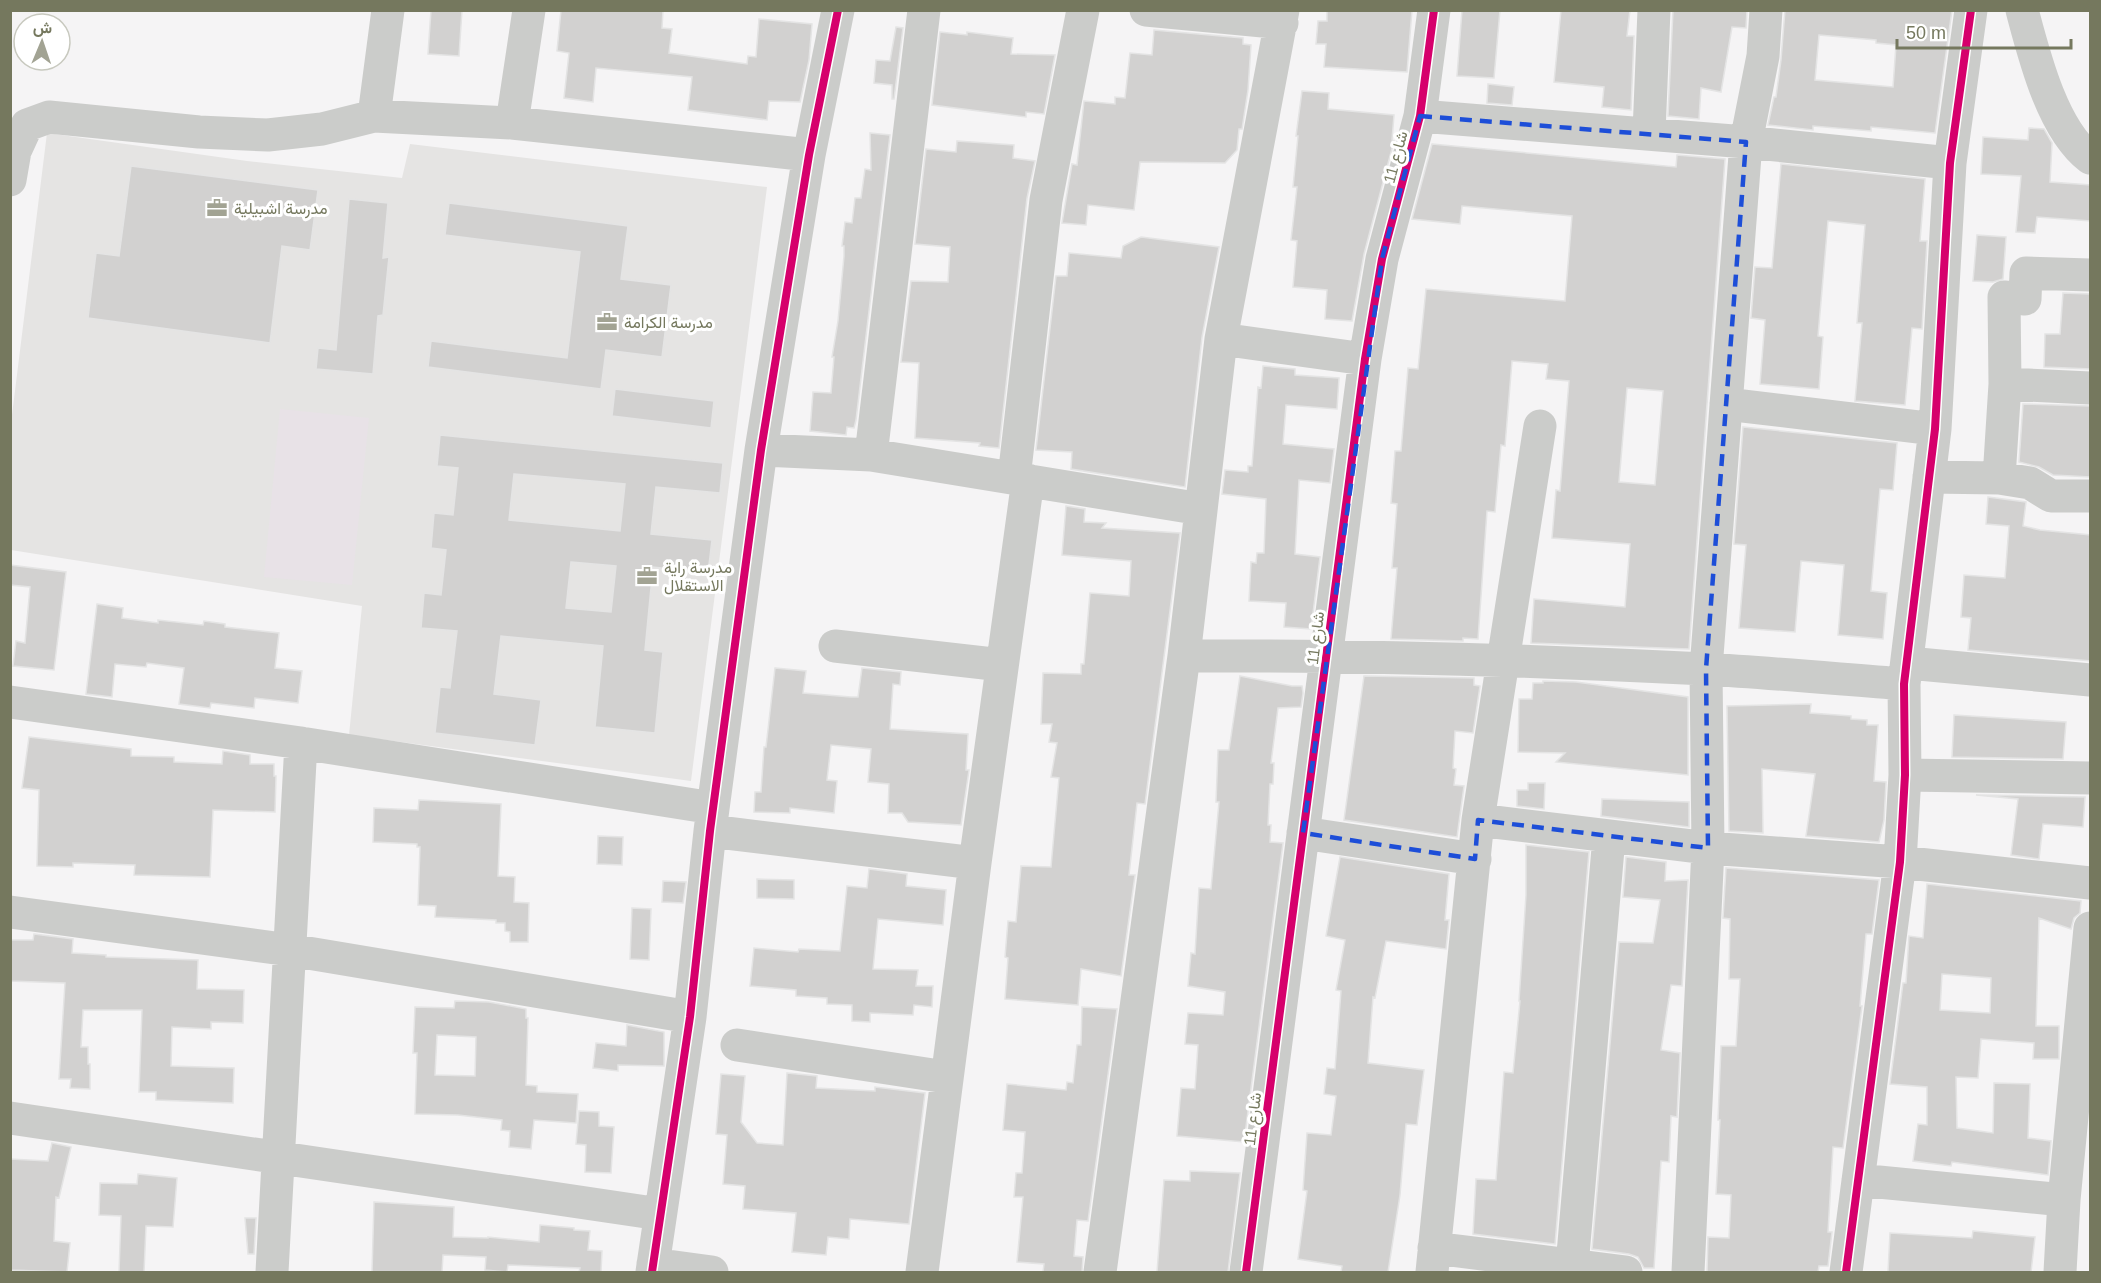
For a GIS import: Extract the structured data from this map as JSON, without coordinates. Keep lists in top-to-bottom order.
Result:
{
  "streets": {
    "street": ["شارع 11"]
  },
  "places": {
    "office": ["مدرسة اشبيلية", "مدرسة الكرامة", "مدرسة راية الاستقلال"]
  },
  "scale_bar": "50 m",
  "north": "top"
}
